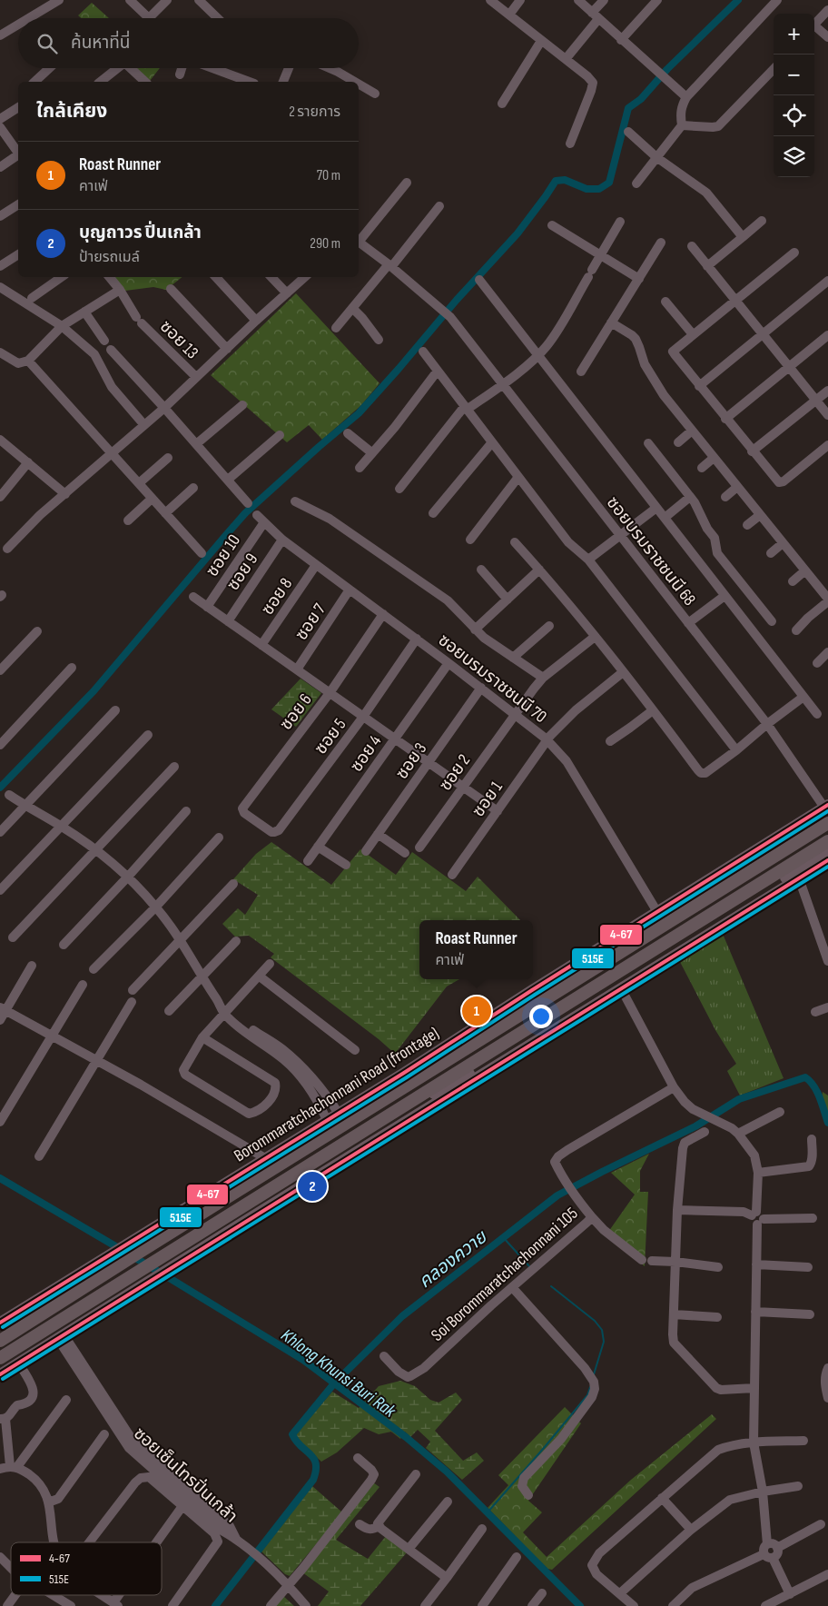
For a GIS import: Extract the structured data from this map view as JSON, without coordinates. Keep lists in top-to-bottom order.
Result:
{
  "streets": {
    "main road": ["Borommaratchachonnani Road (frontage)"],
    "street": [
      "ซอย 13",
      "ซอยบรมราชชนนี 68",
      "ซอย 10",
      "ซอย 9",
      "ซอย 8",
      "ซอย 7",
      "ซอยบรมราชชนนี 70",
      "ซอย 6",
      "ซอย 5",
      "ซอย 4",
      "ซอย 3",
      "ซอย 2",
      "ซอย 1",
      "Soi Borommaratchachonnani 105",
      "ซอยเซ็นโทรปิ่นเกล้า"
    ]
  },
  "crossings": [
    ["ซอยบรมราชชนนี 68", "Borommaratchachonnani Road (frontage)"],
    ["ซอย 10", "ซอยบรมราชชนนี 70"],
    ["ซอย 9", "ซอยบรมราชชนนี 70"],
    ["ซอย 8", "ซอยบรมราชชนนี 70"],
    ["ซอย 7", "ซอยบรมราชชนนี 70"],
    ["ซอยบรมราชชนนี 70", "ซอย 6"],
    ["ซอยบรมราชชนนี 70", "ซอย 5"],
    ["ซอยบรมราชชนนี 70", "ซอย 4"],
    ["ซอยบรมราชชนนี 70", "ซอย 3"],
    ["ซอยบรมราชชนนี 70", "ซอย 2"],
    ["ซอยบรมราชชนนี 70", "ซอย 1"],
    ["ซอยบรมราชชนนี 70", "Borommaratchachonnani Road (frontage)"],
    ["ซอย 6", "ซอย 5"]
  ],
  "water": ["คลองควาย", "Khlong Khunsi Buri Rak"],
  "lines": ["transit line 4-67", "transit line 515E"],
  "legend": ["4-67", "515E"],
  "page": {
    "map_buttons": ["+", "−"],
    "search": "ค้นหาที่นี่",
    "heading": ["ใกล้เคียง", "2 รายการ"],
    "list": [
      {
        "mark": "1",
        "name": "Roast Runner",
        "note": "คาเฟ่",
        "value": "70 m"
      },
      {
        "mark": "2",
        "name": "บุญถาวร ปิ่นเกล้า",
        "note": "ป้ายรถเมล์",
        "value": "290 m"
      }
    ],
    "popup": ["Roast Runner", "คาเฟ่"],
    "pins": ["1", "2"]
  }
}
